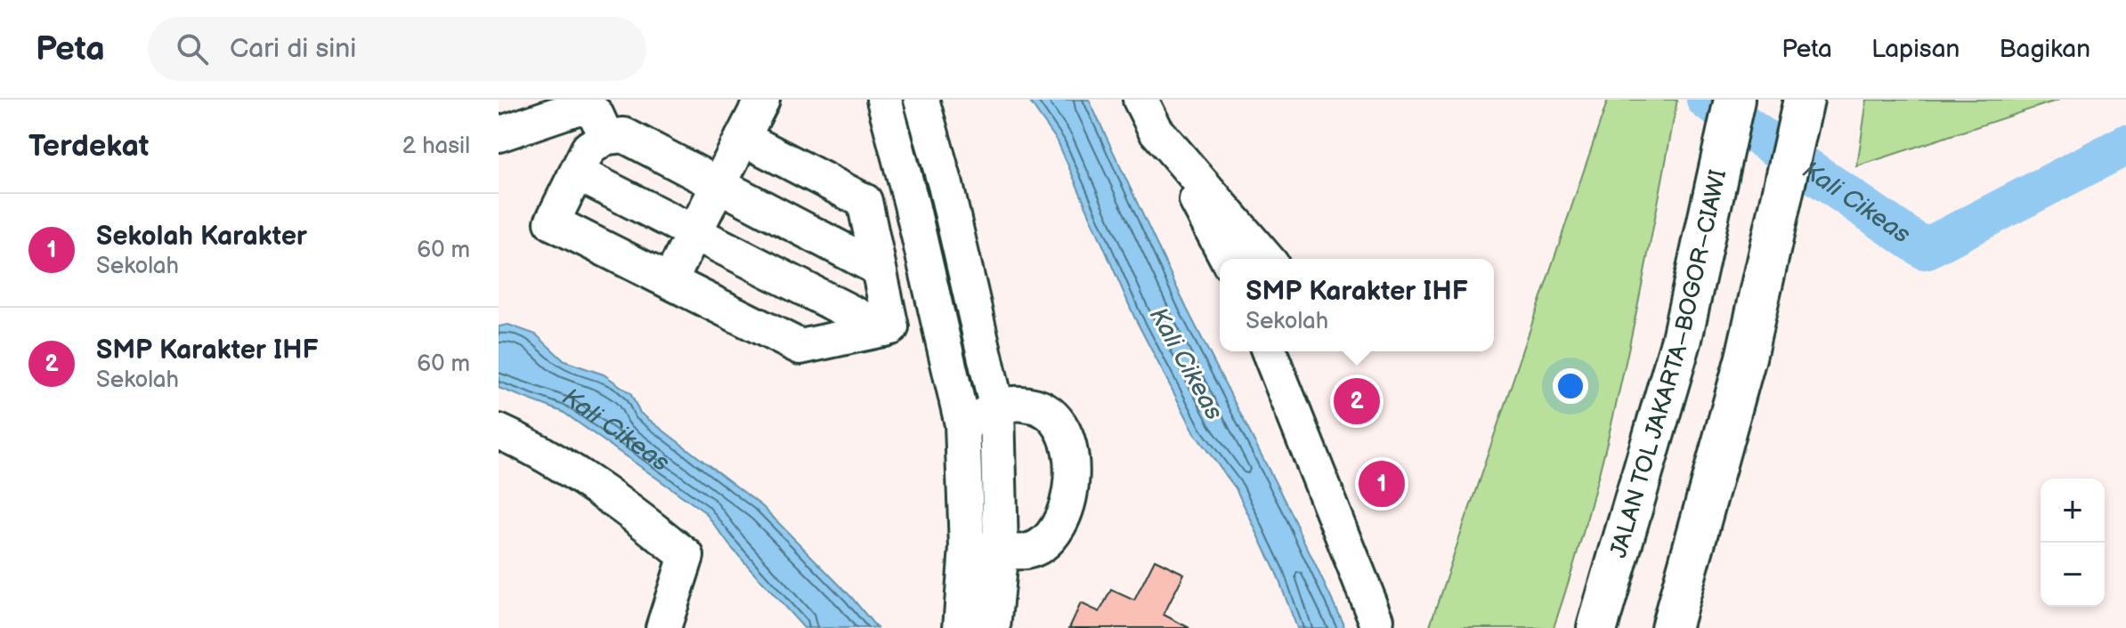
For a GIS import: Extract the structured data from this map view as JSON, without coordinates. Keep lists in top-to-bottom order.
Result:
{
  "streets": {
    "highway": ["JALAN TOL JAKARTA–BOGOR–CIAWI"]
  },
  "water": ["Kali Cikeas"],
  "page": {
    "header": "Peta",
    "search": "Cari di sini",
    "nav": ["Peta", "Lapisan", "Bagikan"],
    "heading": ["Terdekat", "2 hasil"],
    "list": [
      {
        "mark": "1",
        "name": "Sekolah Karakter",
        "note": "Sekolah",
        "value": "60 m"
      },
      {
        "mark": "2",
        "name": "SMP Karakter IHF",
        "note": "Sekolah",
        "value": "60 m"
      }
    ],
    "popup": ["SMP Karakter IHF", "Sekolah"],
    "pins": ["2", "1"],
    "map_buttons": ["+", "−"]
  }
}
